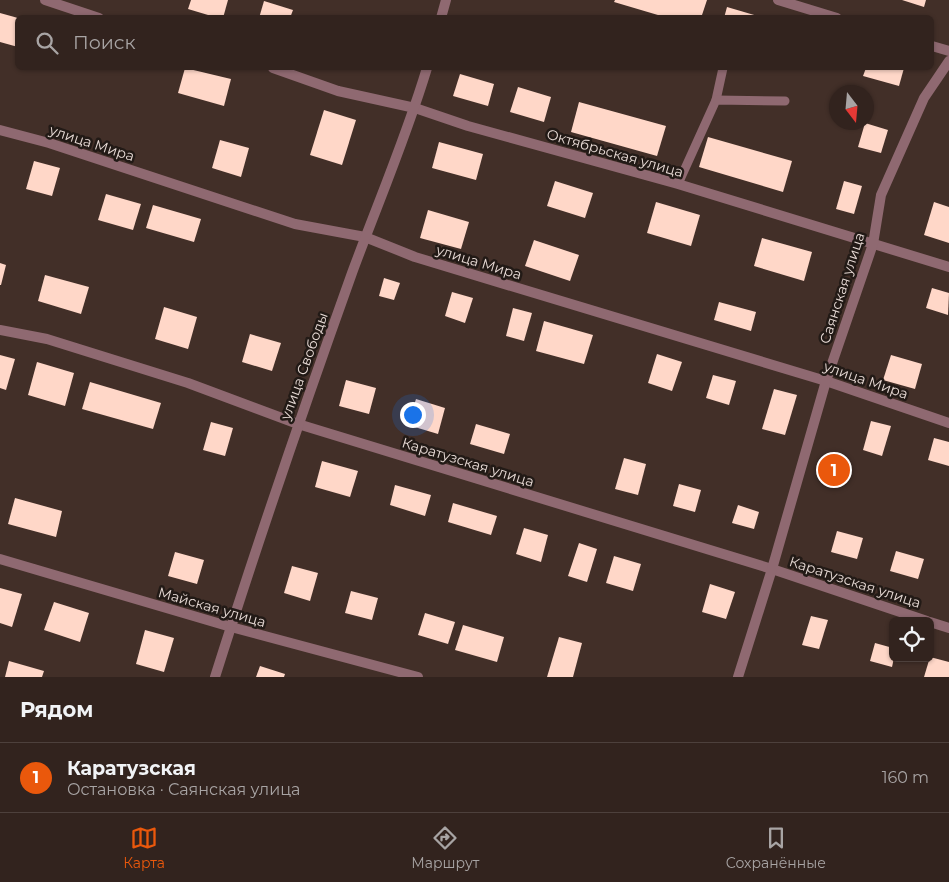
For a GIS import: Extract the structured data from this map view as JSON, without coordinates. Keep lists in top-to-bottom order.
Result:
{
  "streets": {
    "street": [
      "улица Мира",
      "Октябрьская улица",
      "Саянская улица",
      "улица Свободы",
      "Каратузская улица",
      "Майская улица"
    ]
  },
  "crossings": [
    ["улица Мира", "Саянская улица"],
    ["улица Мира", "улица Свободы"],
    ["Октябрьская улица", "Саянская улица"],
    ["Октябрьская улица", "улица Свободы"],
    ["Саянская улица", "Каратузская улица"],
    ["улица Свободы", "Каратузская улица"],
    ["улица Свободы", "Майская улица"]
  ],
  "north": "bottom",
  "page": {
    "search": "Поиск",
    "pins": "1",
    "heading": "Рядом",
    "list": [
      {
        "mark": "1",
        "name": "Каратузская",
        "note": "Остановка · Саянская улица",
        "value": "160 m"
      }
    ],
    "nav": ["Карта", "Маршрут", "Сохранённые"]
  }
}
